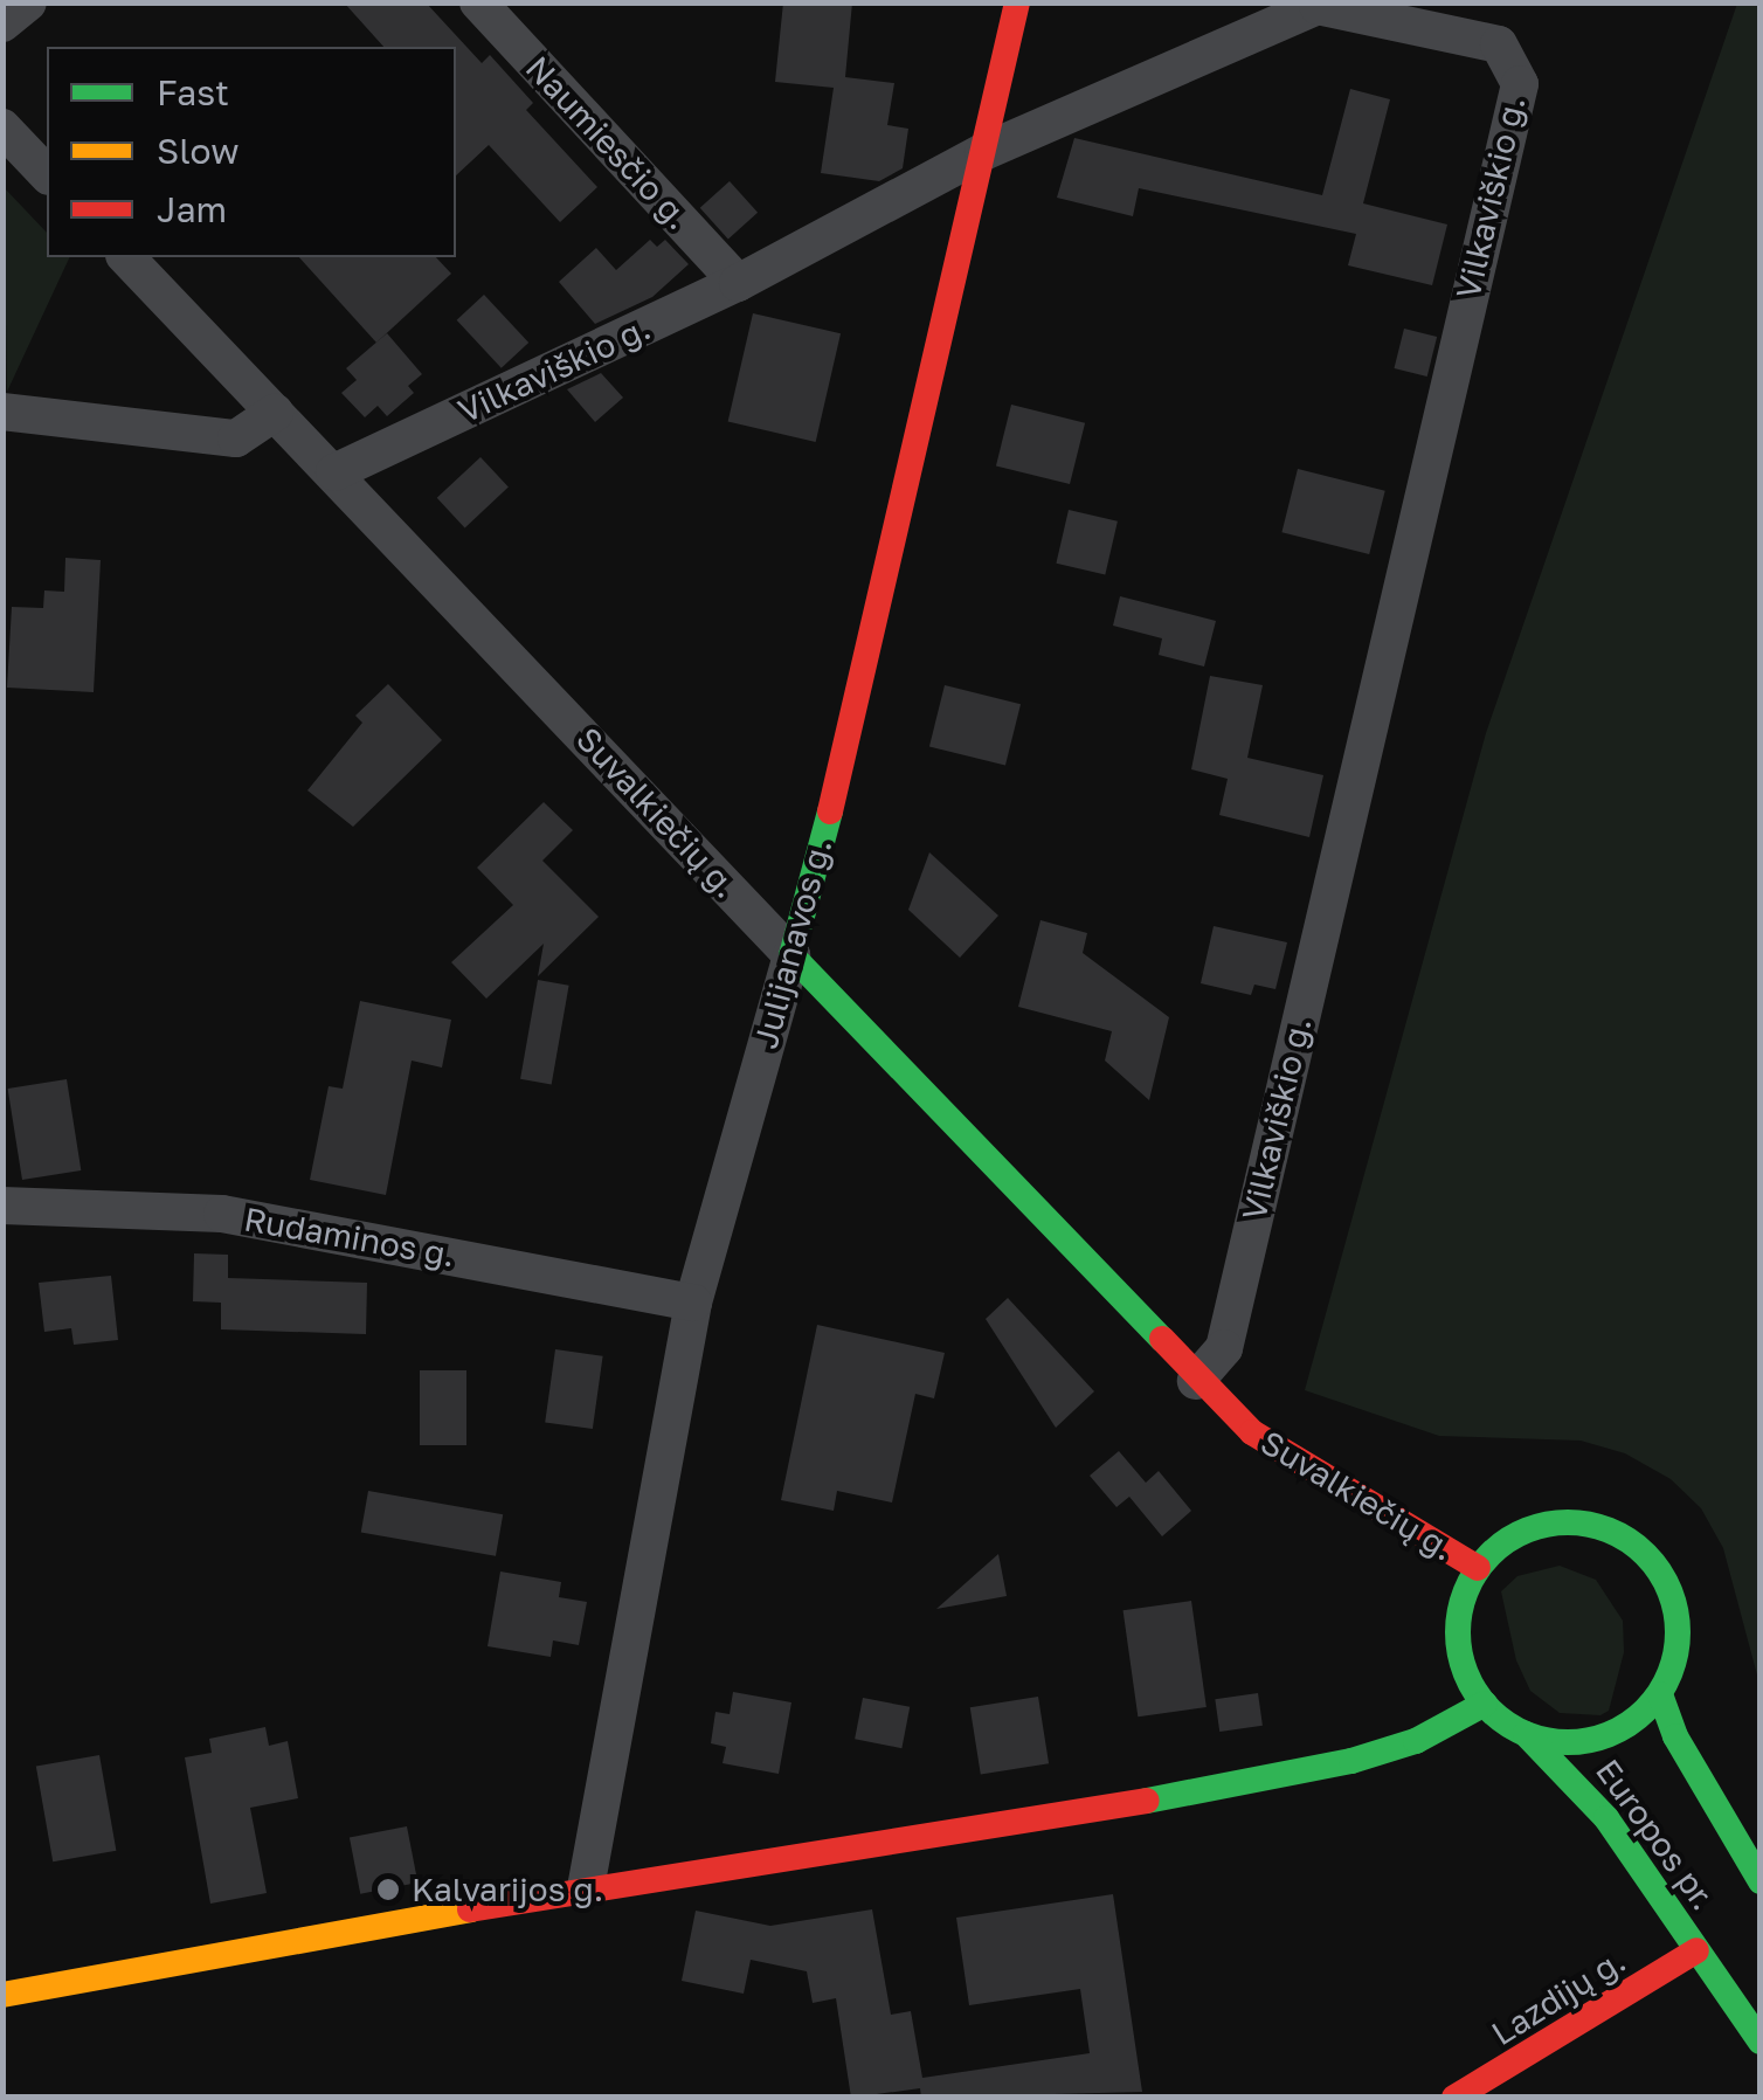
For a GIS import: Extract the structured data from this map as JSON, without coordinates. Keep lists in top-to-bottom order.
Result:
{
  "streets": {
    "main road": [
      "Suvalkiečių g.",
      "Julijanavos g.",
      "Europos pr.",
      "Lazdijų g."
    ],
    "street": ["Naumiesčio g.", "Vilkaviškio g.", "Rudaminos g."]
  },
  "crossings": [
    ["Naumiesčio g.", "Vilkaviškio g."],
    ["Vilkaviškio g.", "Suvalkiečių g."],
    ["Vilkaviškio g.", "Julijanavos g."],
    ["Suvalkiečių g.", "Julijanavos g."],
    ["Suvalkiečių g.", "Europos pr."],
    ["Julijanavos g.", "Rudaminos g."],
    ["Europos pr.", "Lazdijų g."]
  ],
  "places": ["Kalvarijos g."],
  "legend": ["Fast", "Slow", "Jam"]
}
